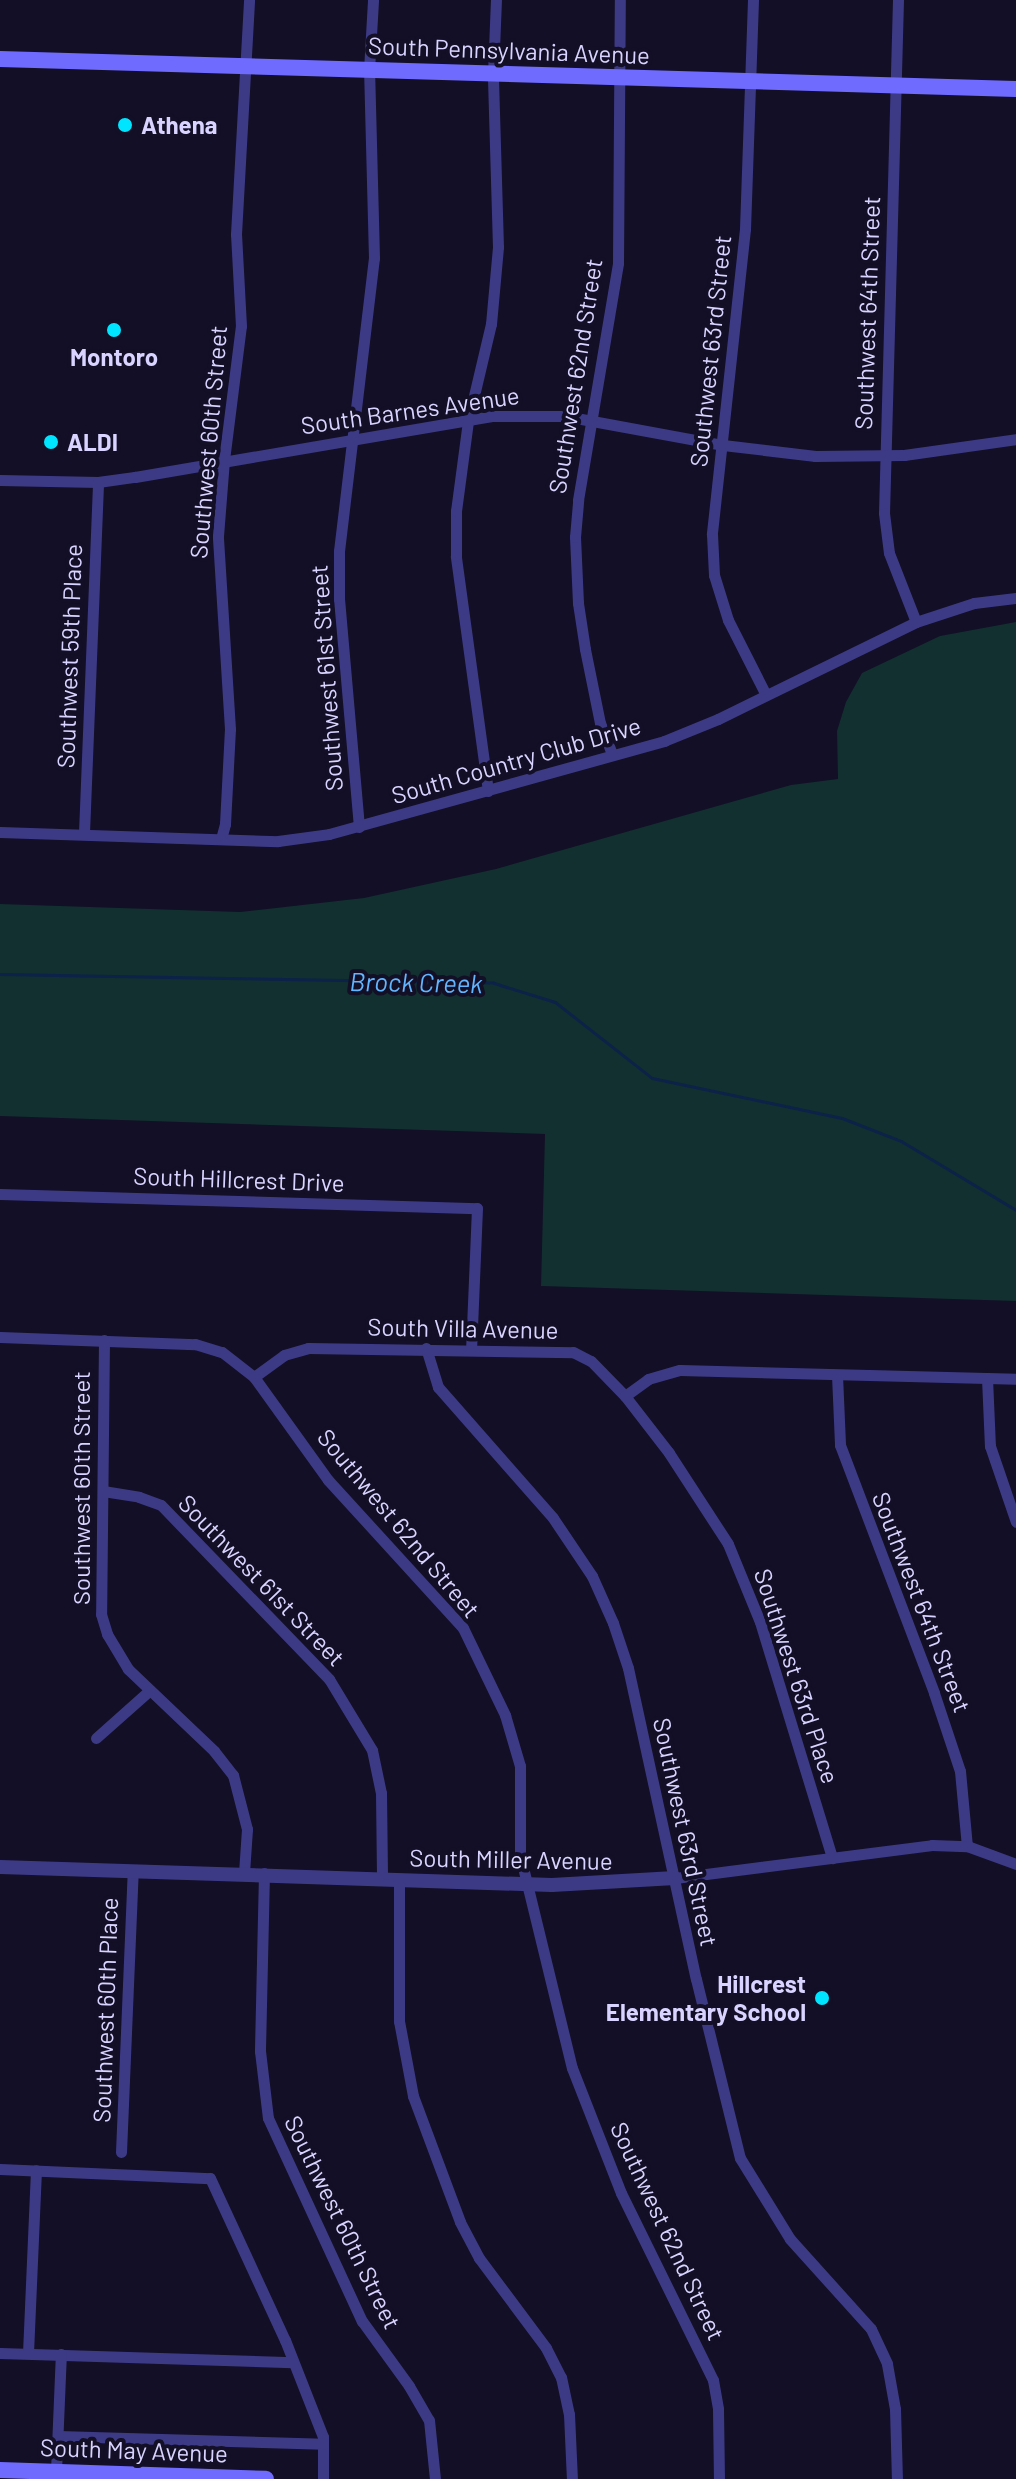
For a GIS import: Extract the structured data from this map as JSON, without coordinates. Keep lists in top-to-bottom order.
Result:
{
  "streets": {
    "main road": ["South Pennsylvania Avenue", "South May Avenue"],
    "street": [
      "Southwest 64th Street",
      "Southwest 63rd Street",
      "Southwest 62nd Street",
      "South Barnes Avenue",
      "Southwest 60th Street",
      "Southwest 59th Place",
      "Southwest 61st Street",
      "South Country Club Drive",
      "South Hillcrest Drive",
      "South Villa Avenue",
      "Southwest 63rd Place",
      "South Miller Avenue",
      "Southwest 60th Place"
    ]
  },
  "crossings": [
    ["South Pennsylvania Avenue", "Southwest 64th Street"],
    ["South Pennsylvania Avenue", "Southwest 63rd Street"],
    ["South Pennsylvania Avenue", "Southwest 62nd Street"],
    ["South Pennsylvania Avenue", "Southwest 60th Street"],
    ["South Pennsylvania Avenue", "Southwest 61st Street"],
    ["Southwest 64th Street", "South Barnes Avenue"],
    ["Southwest 64th Street", "South Country Club Drive"],
    ["Southwest 64th Street", "South Miller Avenue"],
    ["Southwest 63rd Street", "South Barnes Avenue"],
    ["Southwest 63rd Street", "South Country Club Drive"],
    ["Southwest 63rd Street", "South Villa Avenue"],
    ["Southwest 63rd Street", "South Miller Avenue"],
    ["Southwest 62nd Street", "South Barnes Avenue"],
    ["Southwest 62nd Street", "South Country Club Drive"],
    ["Southwest 62nd Street", "South Villa Avenue"],
    ["Southwest 62nd Street", "South Miller Avenue"],
    ["South Barnes Avenue", "Southwest 60th Street"],
    ["South Barnes Avenue", "Southwest 59th Place"],
    ["South Barnes Avenue", "Southwest 61st Street"],
    ["Southwest 60th Street", "Southwest 61st Street"],
    ["Southwest 60th Street", "South Country Club Drive"],
    ["Southwest 60th Street", "South Miller Avenue"],
    ["Southwest 59th Place", "South Country Club Drive"],
    ["Southwest 61st Street", "South Country Club Drive"],
    ["Southwest 61st Street", "South Miller Avenue"],
    ["South Hillcrest Drive", "South Villa Avenue"],
    ["South Villa Avenue", "Southwest 63rd Place"],
    ["Southwest 63rd Place", "South Miller Avenue"],
    ["South Miller Avenue", "Southwest 60th Place"]
  ],
  "water": ["Brock Creek"],
  "places": [
    "Athena",
    "Montoro",
    "ALDI",
    "Hillcrest Elementary School"
  ]
}
